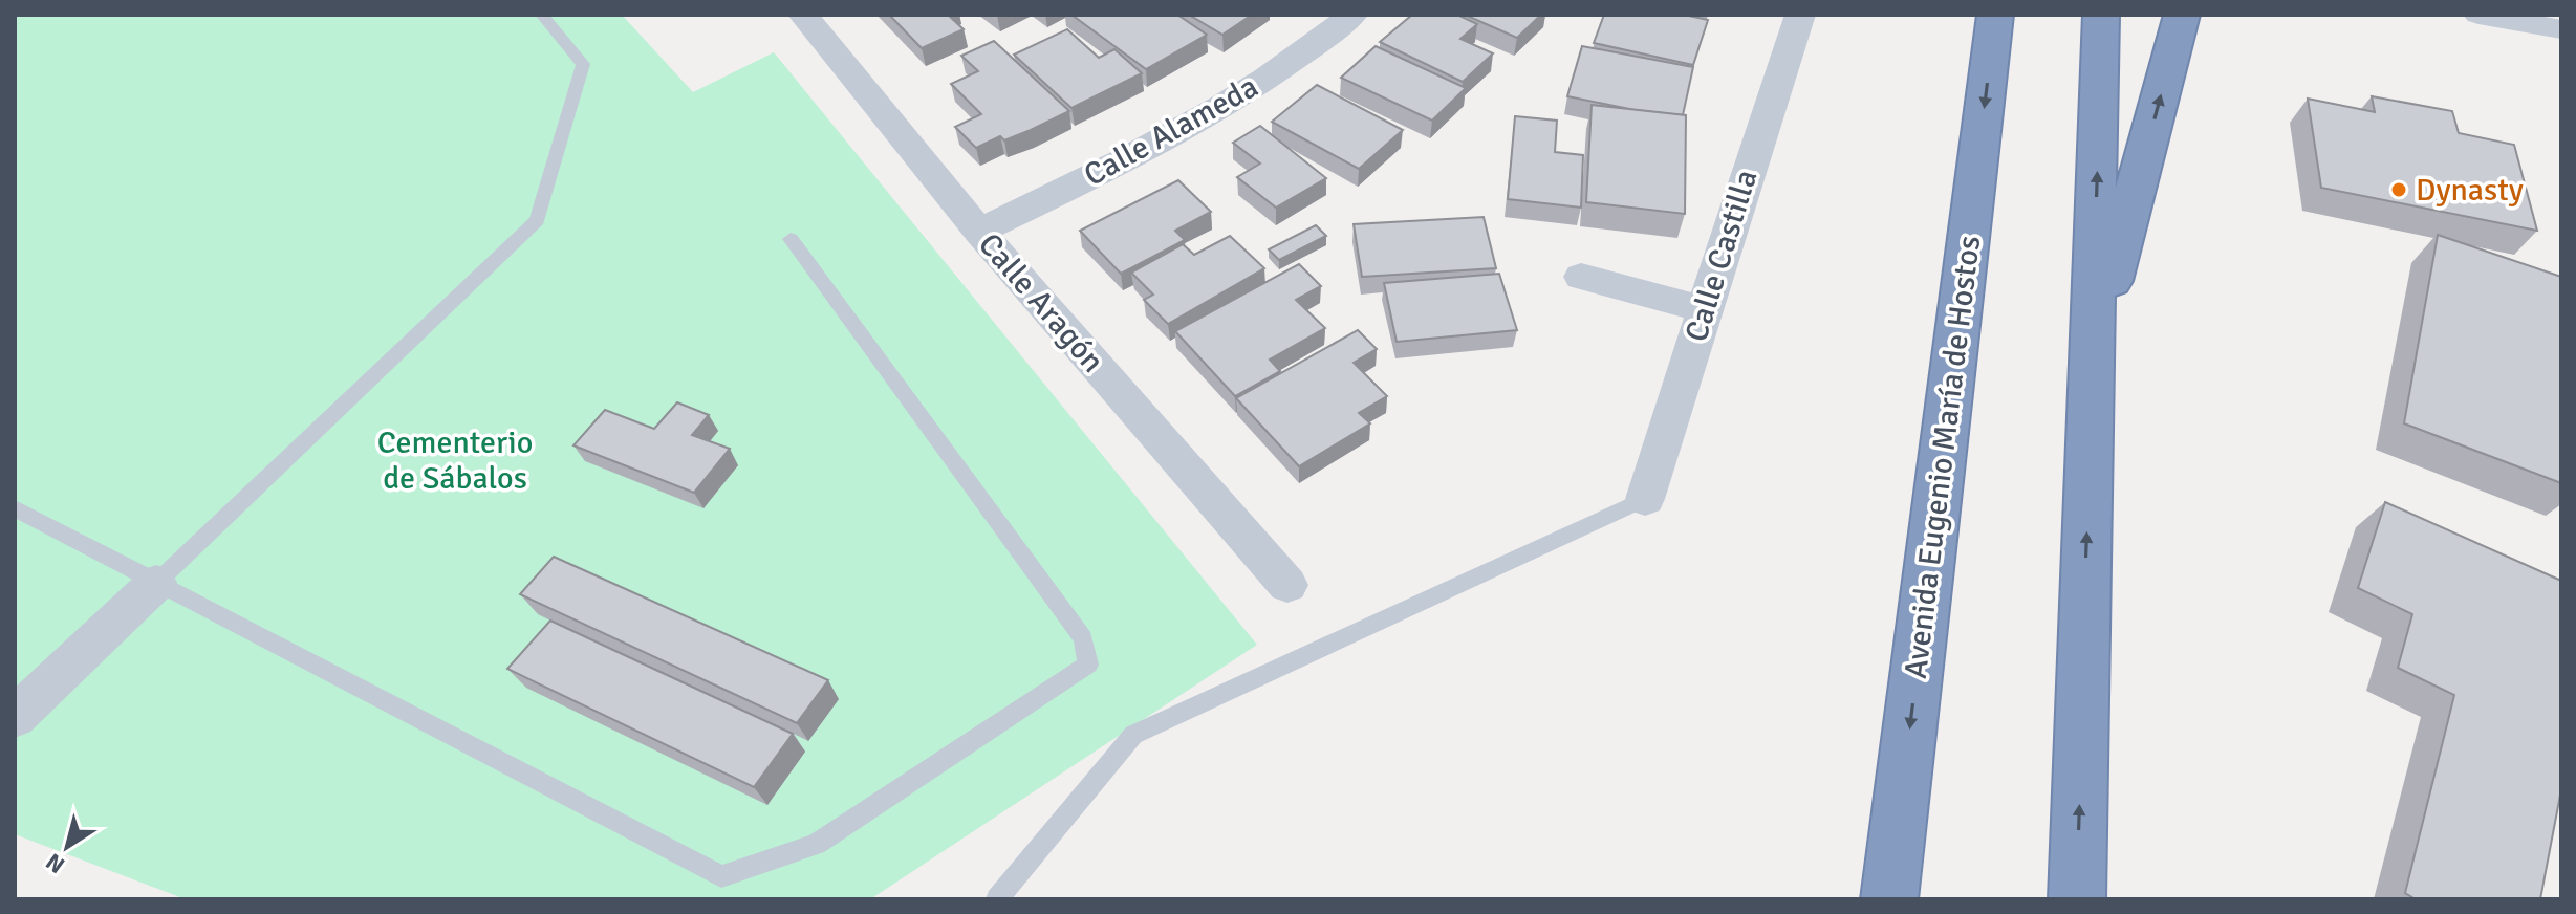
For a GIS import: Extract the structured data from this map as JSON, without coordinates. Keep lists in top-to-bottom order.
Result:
{
  "streets": {
    "highway": ["Avenida Eugenio María de Hostos"],
    "street": ["Calle Alameda", "Calle Castilla", "Calle Aragón"]
  },
  "crossings": [
    ["Calle Alameda", "Calle Aragón"]
  ],
  "parks": ["Cementerio de Sábalos"],
  "places": ["Dynasty"],
  "north": "bottom left"
}
